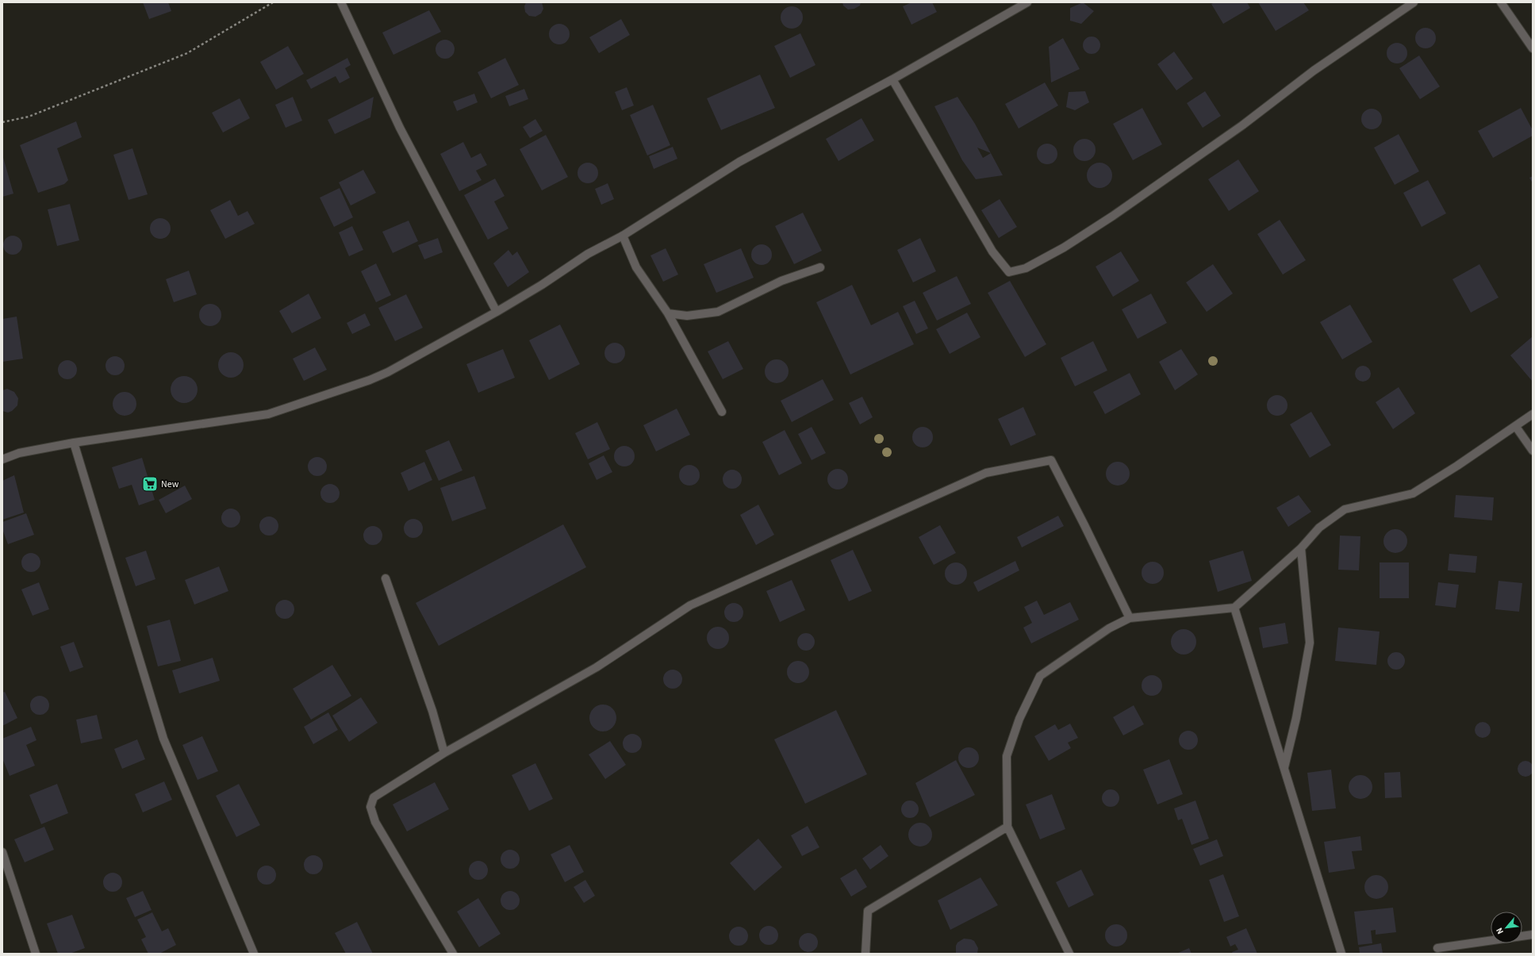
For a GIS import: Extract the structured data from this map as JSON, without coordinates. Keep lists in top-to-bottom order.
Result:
{
  "places": {
    "supermarket": ["New"]
  },
  "north": "bottom left"
}
